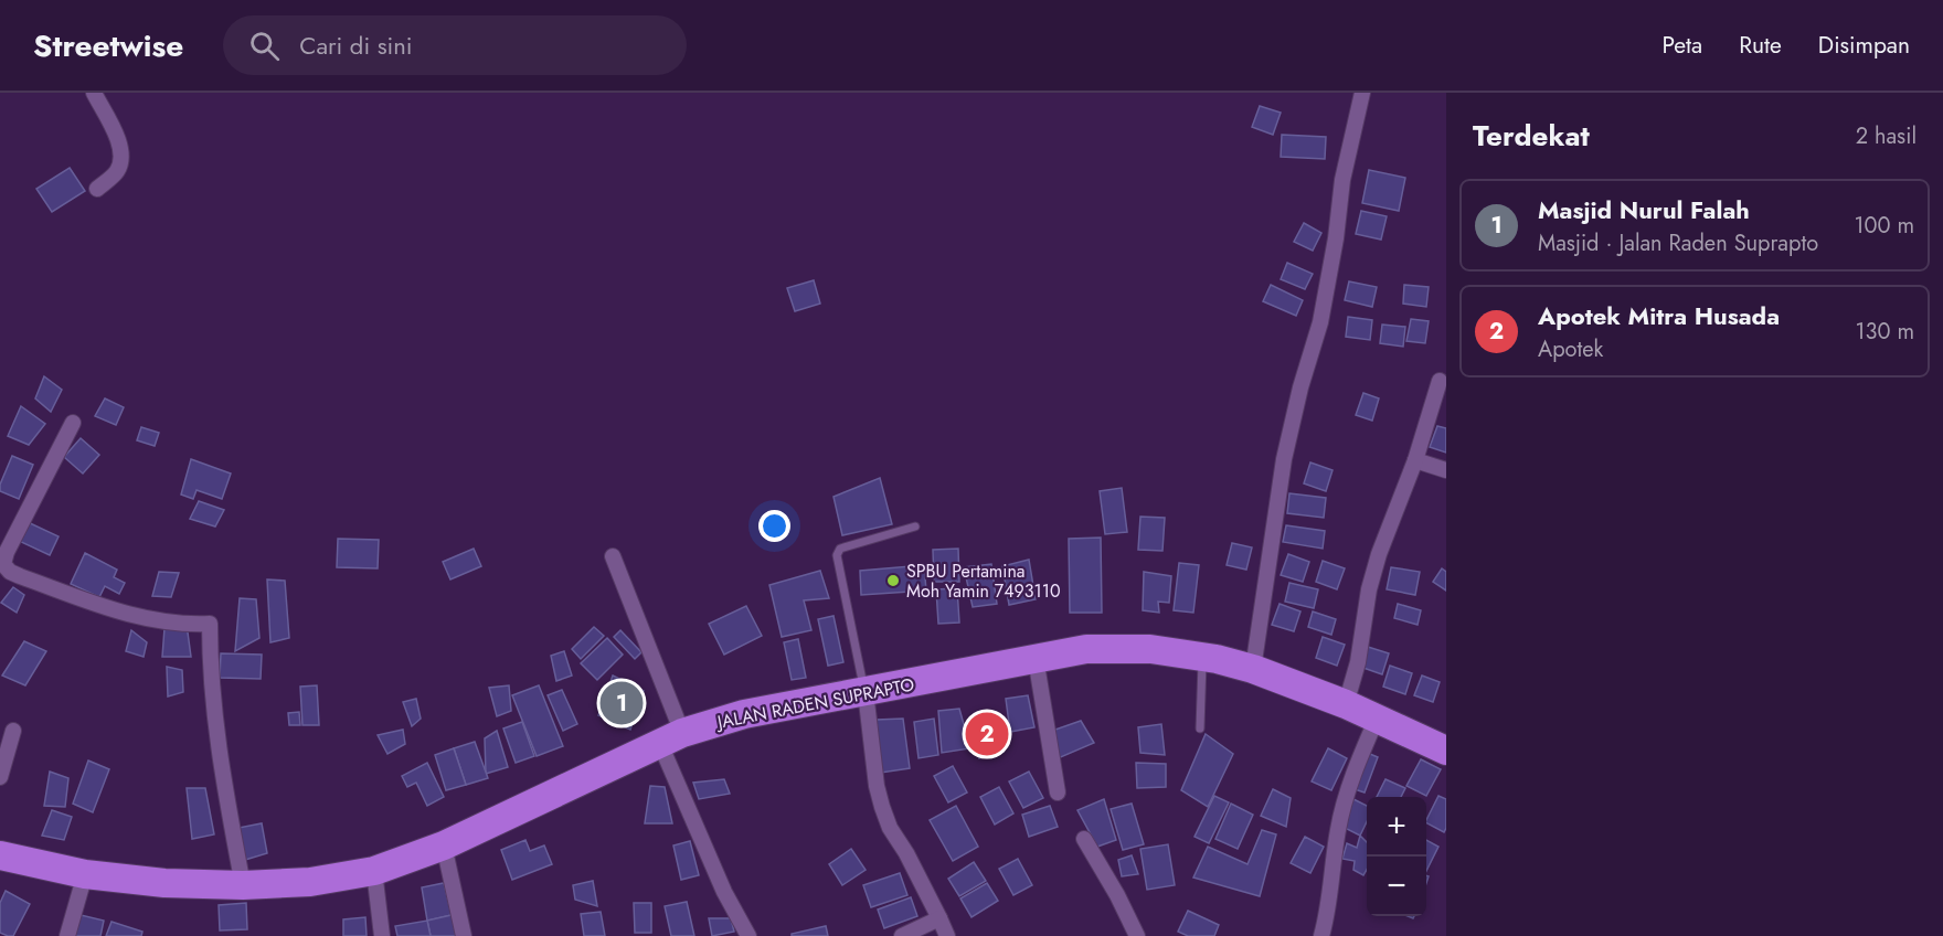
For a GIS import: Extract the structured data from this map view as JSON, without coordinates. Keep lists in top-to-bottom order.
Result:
{
  "streets": {
    "highway": ["JALAN RADEN SUPRAPTO"]
  },
  "places": ["SPBU Pertamina Moh Yamin 7493110"],
  "page": {
    "header": "Streetwise",
    "search": "Cari di sini",
    "nav": ["Peta", "Rute", "Disimpan"],
    "heading": ["Terdekat", "2 hasil"],
    "list": [
      {
        "mark": "1",
        "name": "Masjid Nurul Falah",
        "note": "Masjid · Jalan Raden Suprapto",
        "value": "100 m"
      },
      {
        "mark": "2",
        "name": "Apotek Mitra Husada",
        "note": "Apotek",
        "value": "130 m"
      }
    ],
    "pins": ["1", "2"],
    "map_buttons": ["+", "−"]
  }
}
